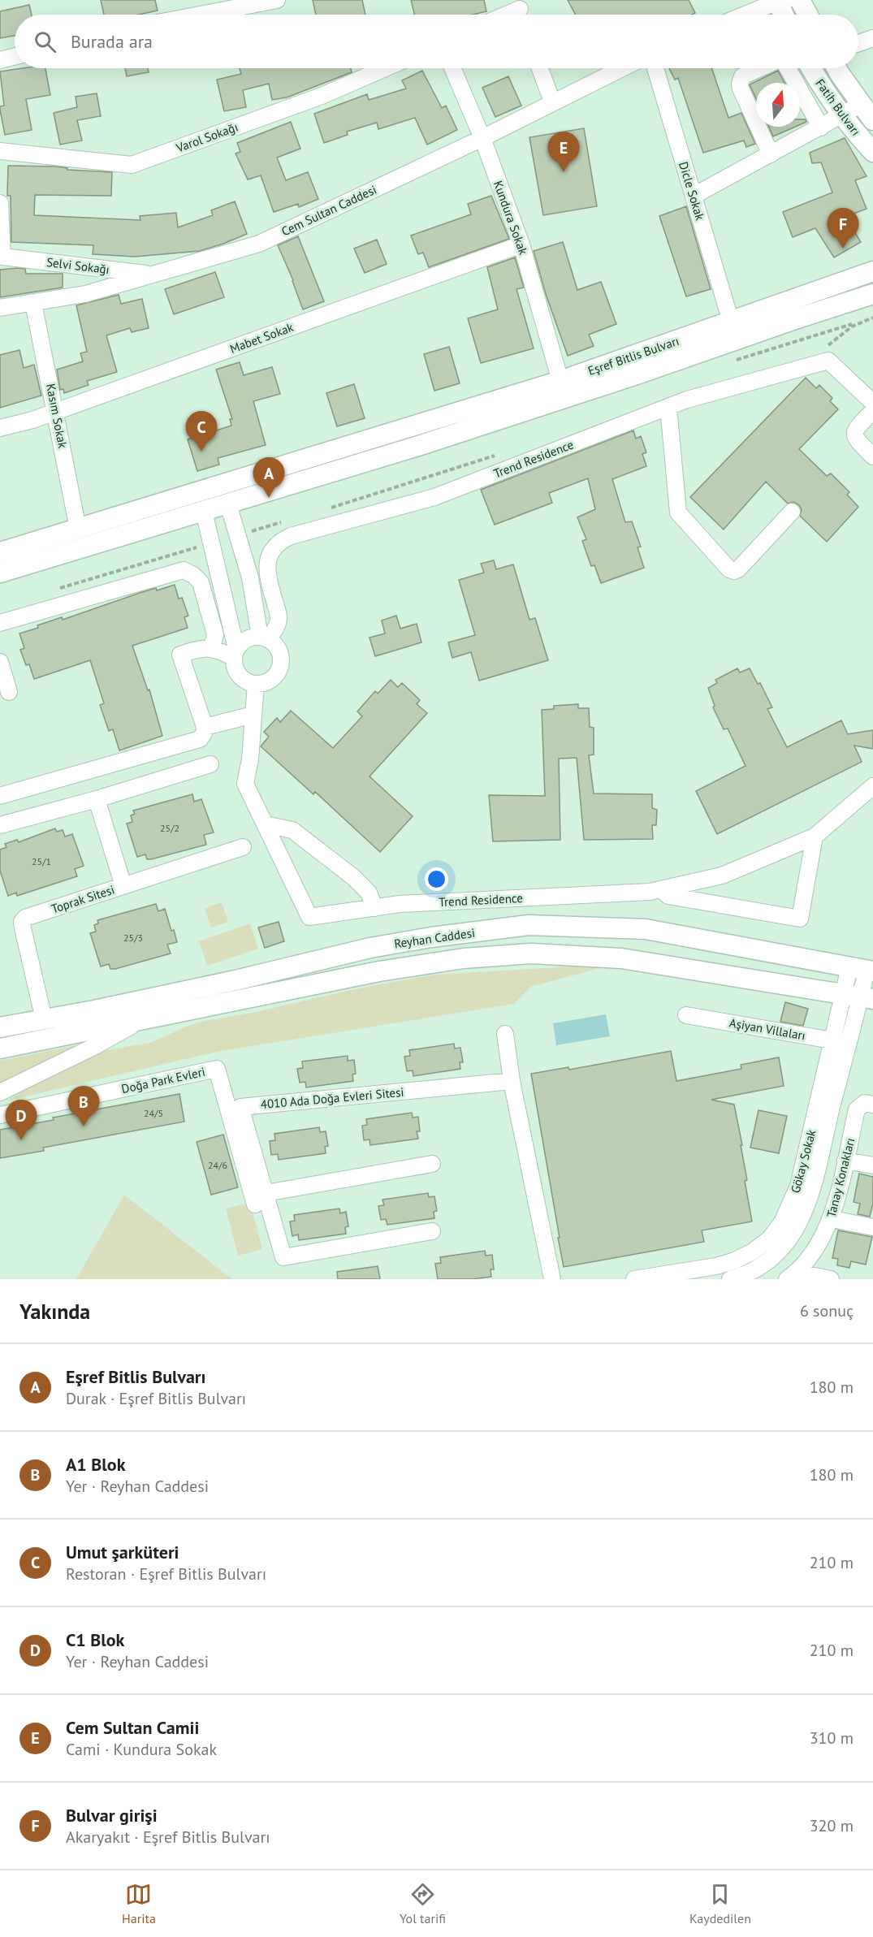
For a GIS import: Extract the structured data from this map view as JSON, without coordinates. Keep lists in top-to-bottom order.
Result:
{
  "streets": {
    "main road": ["Fatih Bulvarı", "Eşref Bitlis Bulvarı", "Reyhan Caddesi"],
    "street": [
      "Varol Sokağı",
      "Dicle Sokak",
      "Cem Sultan Caddesi",
      "Kundura Sokak",
      "Selvi Sokağı",
      "Mabet Sokak",
      "Kasım Sokak",
      "Trend Residence",
      "Toprak Sitesi",
      "Aşiyan Villaları",
      "Doğa Park Evleri",
      "4010 Ada Doğa Evleri Sitesi",
      "Gökay Sokak",
      "Tanay Konakları"
    ]
  },
  "crossings": [
    ["Dicle Sokak", "Eşref Bitlis Bulvarı"],
    ["Cem Sultan Caddesi", "Kundura Sokak"],
    ["Cem Sultan Caddesi", "Selvi Sokağı"],
    ["Cem Sultan Caddesi", "Kasım Sokak"],
    ["Kundura Sokak", "Mabet Sokak"],
    ["Kundura Sokak", "Eşref Bitlis Bulvarı"],
    ["Mabet Sokak", "Kasım Sokak"],
    ["Eşref Bitlis Bulvarı", "Kasım Sokak"],
    ["Toprak Sitesi", "Reyhan Caddesi"],
    ["Reyhan Caddesi", "Gökay Sokak"],
    ["Aşiyan Villaları", "Gökay Sokak"]
  ],
  "house_numbers": [
    "25/2",
    "25/1",
    "25/3",
    "24/5",
    "24/6"
  ],
  "north": "top",
  "page": {
    "search": "Burada ara",
    "pins": [
      "E",
      "F",
      "C",
      "A",
      "B",
      "D"
    ],
    "heading": ["Yakında", "6 sonuç"],
    "list": [
      {
        "mark": "A",
        "name": "Eşref Bitlis Bulvarı",
        "note": "Durak · Eşref Bitlis Bulvarı",
        "value": "180 m"
      },
      {
        "mark": "B",
        "name": "A1 Blok",
        "note": "Yer · Reyhan Caddesi",
        "value": "180 m"
      },
      {
        "mark": "C",
        "name": "Umut şarküteri",
        "note": "Restoran · Eşref Bitlis Bulvarı",
        "value": "210 m"
      },
      {
        "mark": "D",
        "name": "C1 Blok",
        "note": "Yer · Reyhan Caddesi",
        "value": "210 m"
      },
      {
        "mark": "E",
        "name": "Cem Sultan Camii",
        "note": "Cami · Kundura Sokak",
        "value": "310 m"
      },
      {
        "mark": "F",
        "name": "Bulvar girişi",
        "note": "Akaryakıt · Eşref Bitlis Bulvarı",
        "value": "320 m"
      }
    ],
    "nav": ["Harita", "Yol tarifi", "Kaydedilen"]
  }
}
